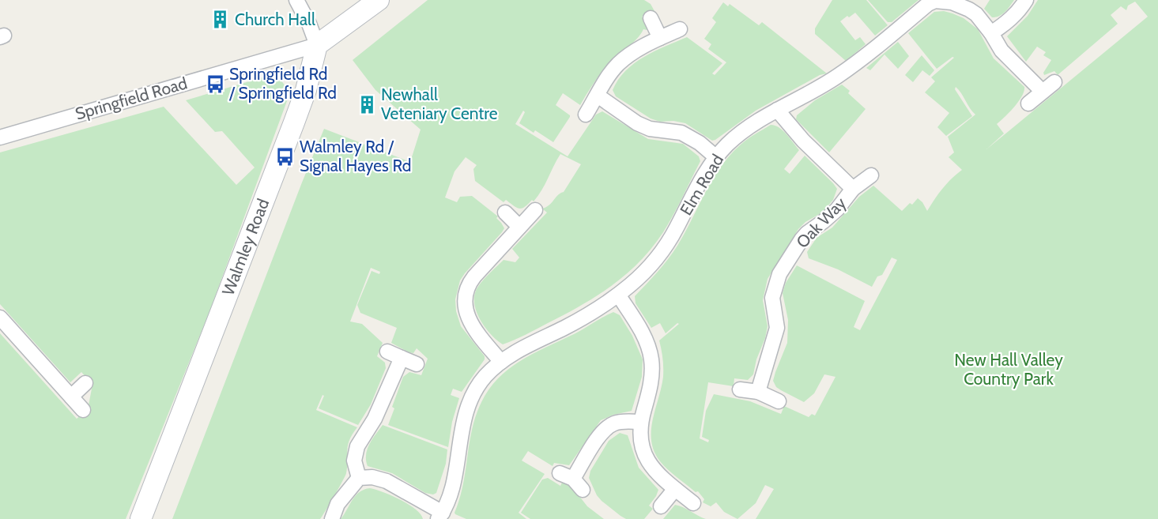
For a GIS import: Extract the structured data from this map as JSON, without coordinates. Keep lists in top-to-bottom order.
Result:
{
  "streets": {
    "main road": ["Walmley Road"],
    "street": ["Springfield Road", "Elm Road", "Oak Way"]
  },
  "crossings": [
    ["Springfield Road", "Walmley Road"],
    ["Elm Road", "Oak Way"]
  ],
  "parks": ["New Hall Valley Country Park"],
  "places": {
    "building": ["Church Hall", "Newhall Veteniary Centre"],
    "bus stop": ["Springfield Rd / Springfield Rd", "Walmley Rd / Signal Hayes Rd"]
  }
}
